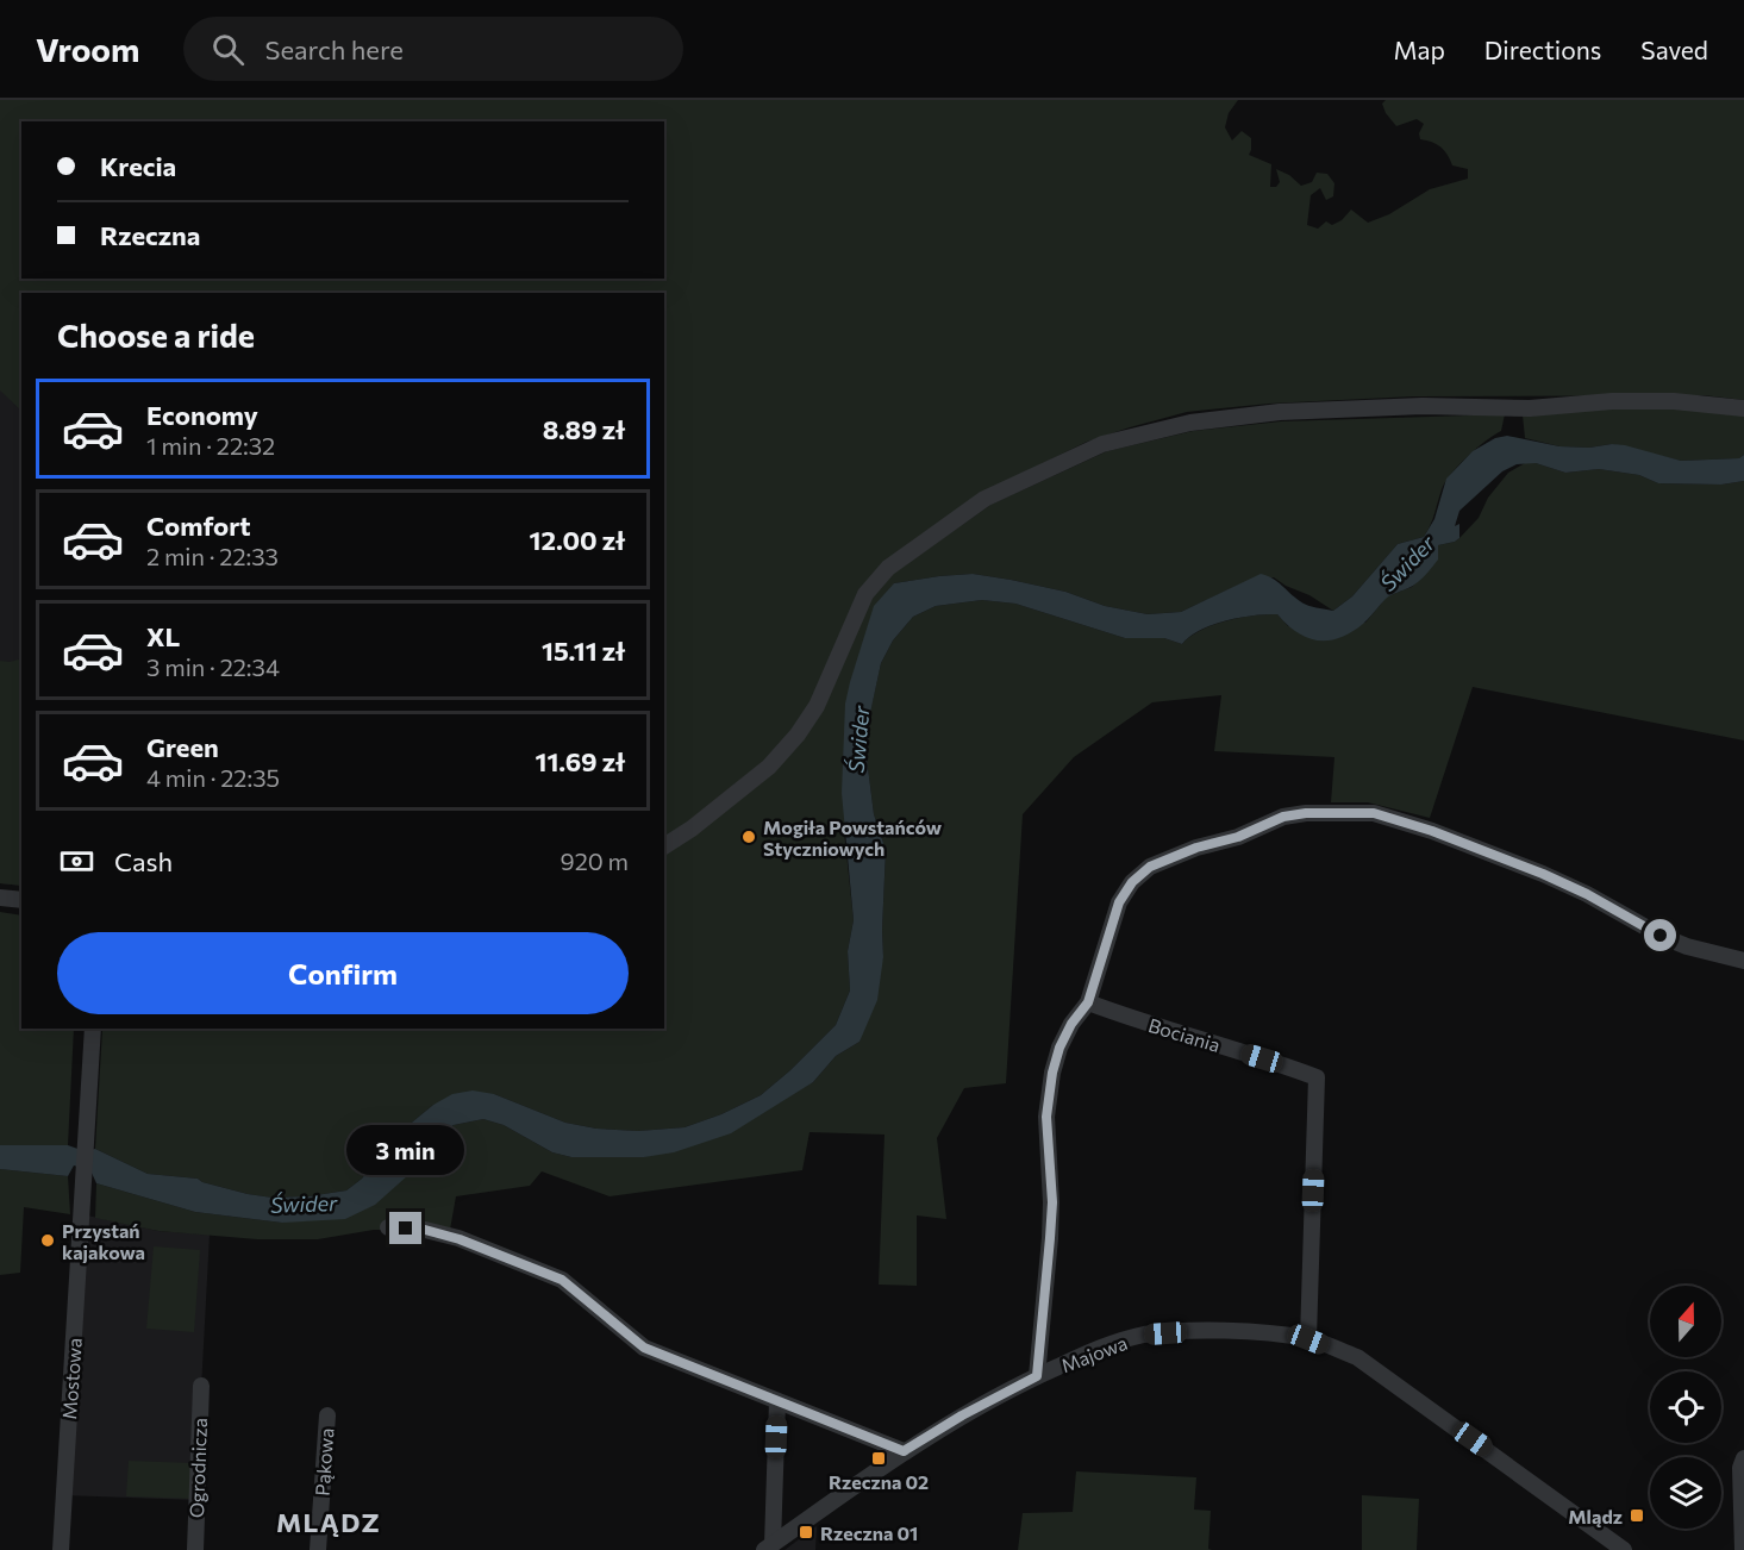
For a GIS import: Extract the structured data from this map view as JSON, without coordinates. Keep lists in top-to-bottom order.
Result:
{
  "streets": {
    "street": [
      "Bociania",
      "Majowa",
      "Mostowa",
      "Pąkowa",
      "Ogrodnicza"
    ]
  },
  "crossings": [
    ["Bociania", "Majowa"]
  ],
  "districts": ["MLĄDZ"],
  "water": ["Świder"],
  "places": {
    "other": ["Mogiła Powstańców Styczniowych", "Przystań kajakowa"],
    "transit": ["Rzeczna 02", "Mlądz", "Rzeczna 01"]
  },
  "north": "top",
  "page": {
    "header": "Vroom",
    "search": "Search here",
    "nav": ["Map", "Directions", "Saved"],
    "banner": ["Krecia", "Rzeczna"],
    "heading": "Choose a ride",
    "list": [
      {
        "name": "Economy",
        "note": "1 min · 22:32",
        "value": "8.89 zł"
      },
      {
        "name": "Comfort",
        "note": "2 min · 22:33",
        "value": "12.00 zł"
      },
      {
        "name": "XL",
        "note": "3 min · 22:34",
        "value": "15.11 zł"
      },
      {
        "name": "Green",
        "note": "4 min · 22:35",
        "value": "11.69 zł"
      }
    ],
    "pay": ["Cash", "920 m"],
    "buttons": "Confirm",
    "bubble": "3 min"
  }
}
